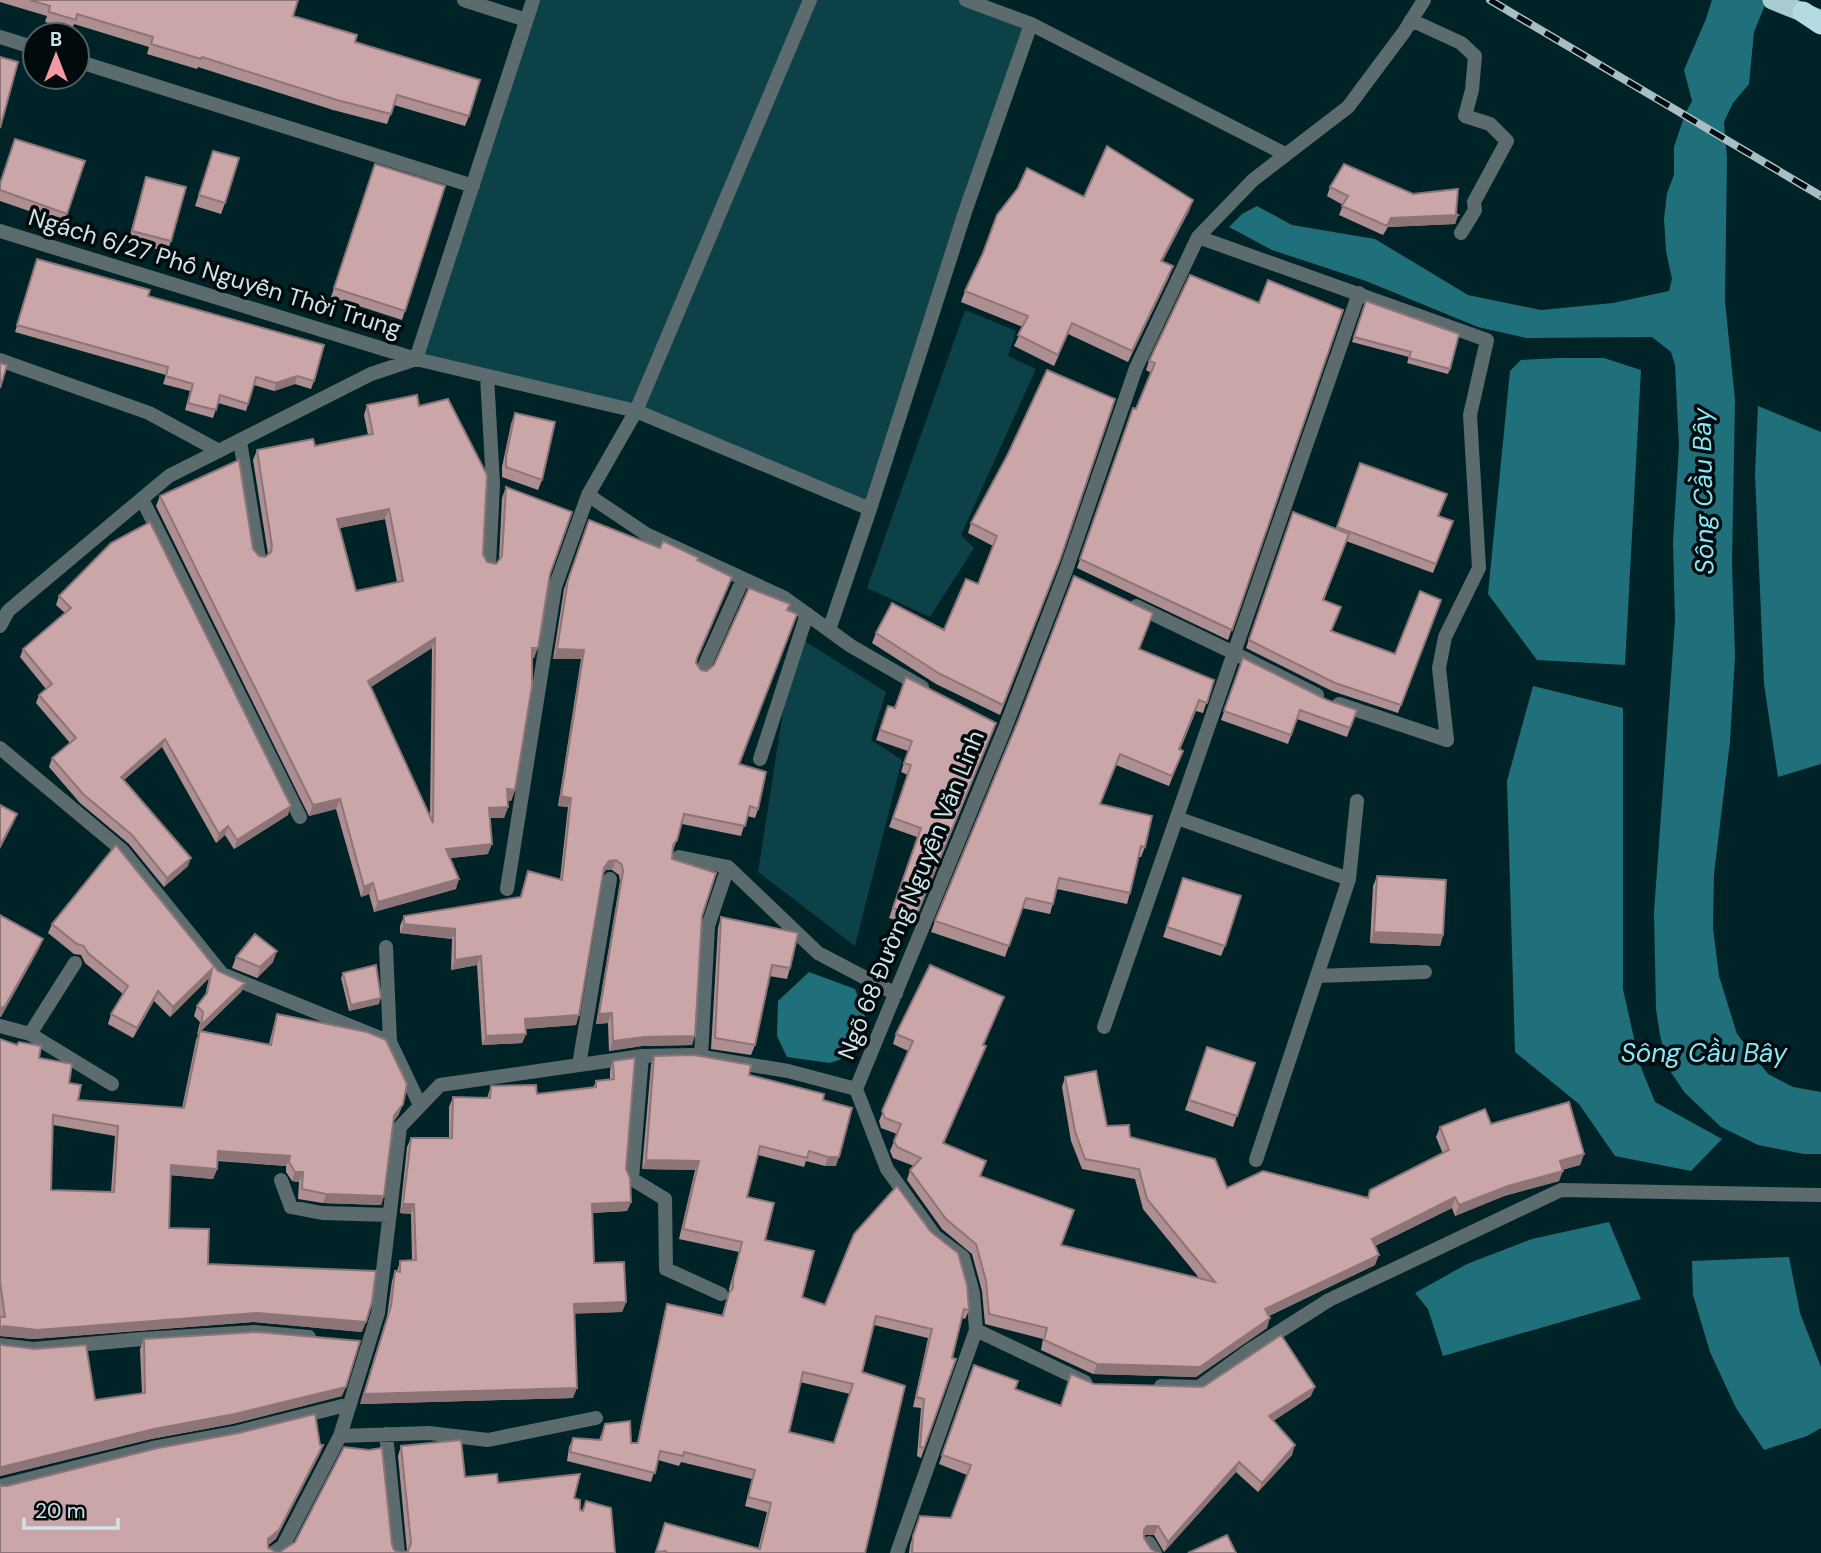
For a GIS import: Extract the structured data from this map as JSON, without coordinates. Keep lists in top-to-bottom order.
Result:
{
  "streets": {
    "street": ["Ngách 6/27 Phố Nguyễn Thời Trung", "Ngõ 68 Đường Nguyễn Văn Linh"]
  },
  "water": ["Sông Cầu Bây"],
  "scale_bar": "20 m",
  "north": "top"
}
